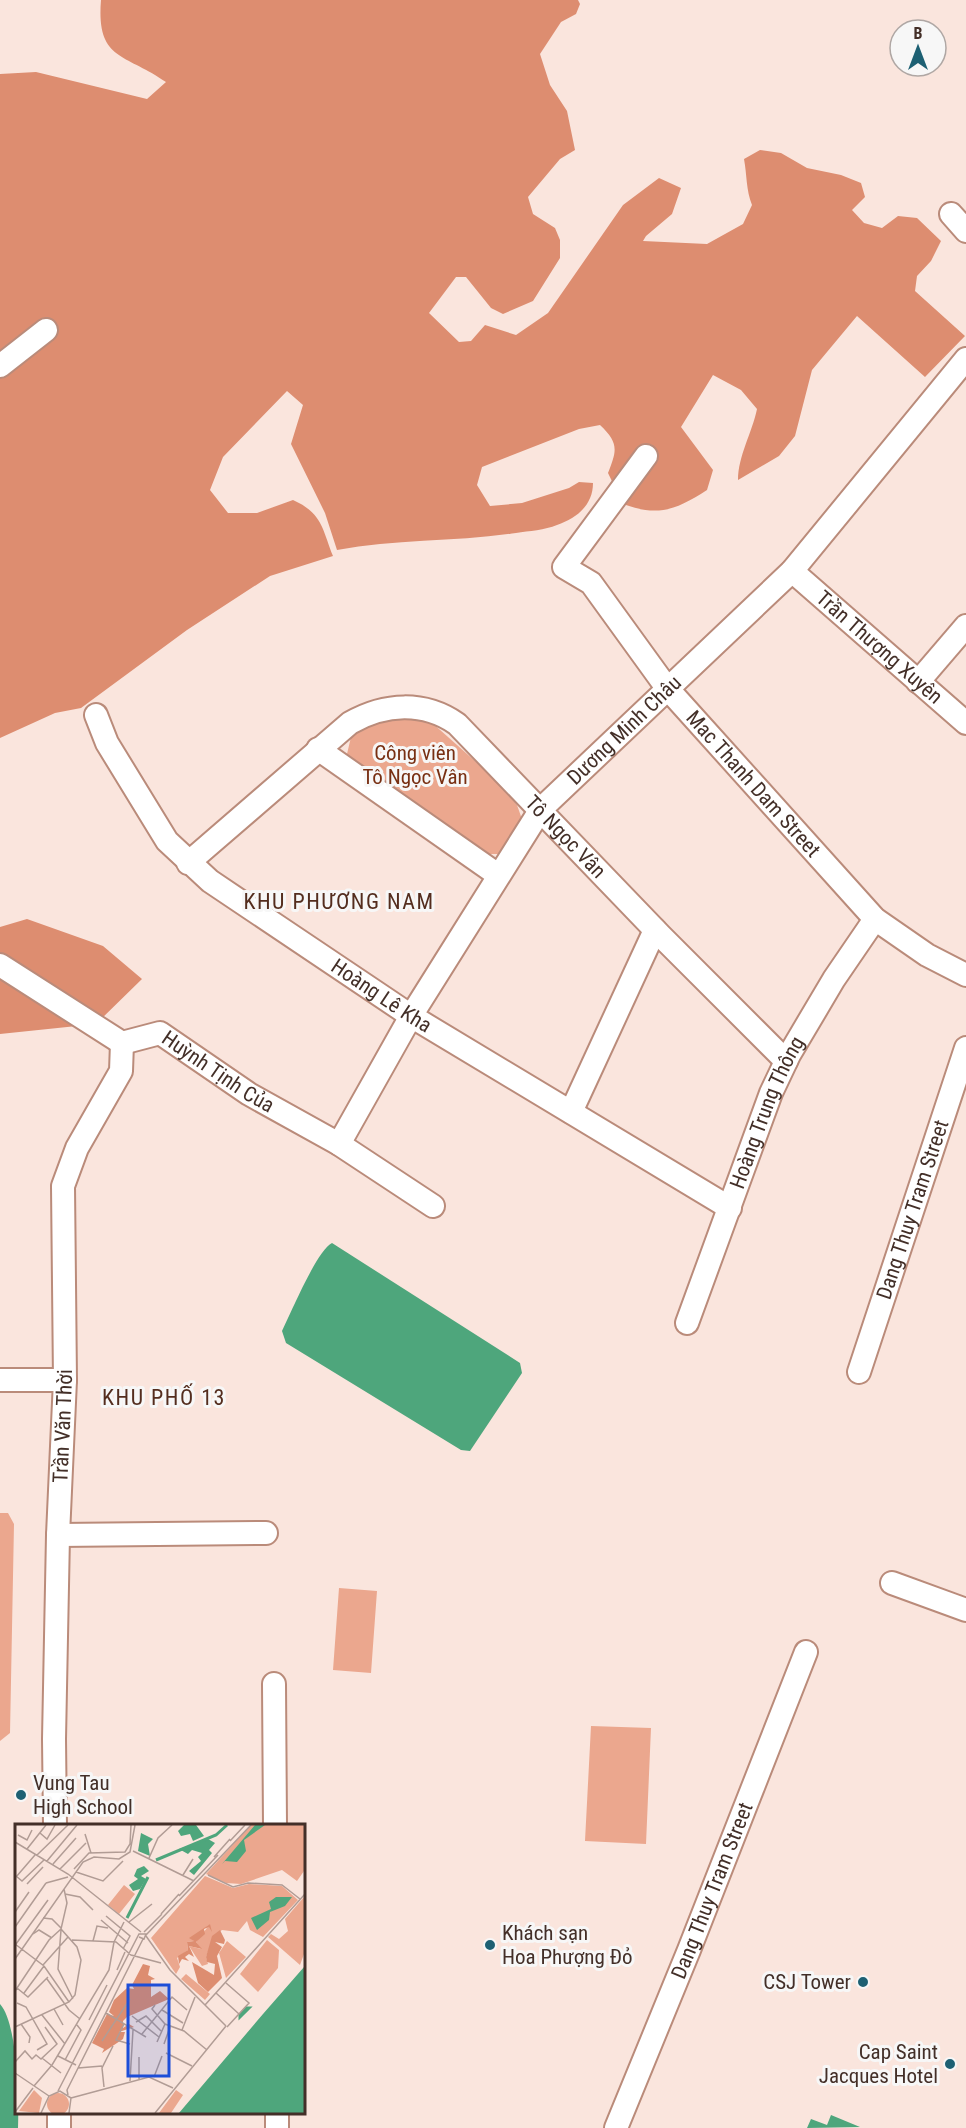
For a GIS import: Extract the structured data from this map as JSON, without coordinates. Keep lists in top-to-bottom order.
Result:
{
  "streets": {
    "street": [
      "Trần Thượng Xuyên",
      "Dương Minh Châu",
      "Mac Thanh Dam Street",
      "Tô Ngọc Vân",
      "Hoàng Lê Kha",
      "Huỳnh Tịnh Của",
      "Hoàng Trung Thông",
      "Dang Thuy Tram Street",
      "Trần Văn Thời"
    ]
  },
  "crossings": [
    ["Trần Thượng Xuyên", "Dương Minh Châu"],
    ["Dương Minh Châu", "Mac Thanh Dam Street"],
    ["Dương Minh Châu", "Tô Ngọc Vân"],
    ["Dương Minh Châu", "Hoàng Lê Kha"],
    ["Dương Minh Châu", "Huỳnh Tịnh Của"],
    ["Mac Thanh Dam Street", "Hoàng Trung Thông"],
    ["Tô Ngọc Vân", "Hoàng Lê Kha"],
    ["Tô Ngọc Vân", "Hoàng Trung Thông"],
    ["Hoàng Lê Kha", "Hoàng Trung Thông"],
    ["Huỳnh Tịnh Của", "Trần Văn Thời"]
  ],
  "districts": ["KHU PHƯƠNG NAM", "KHU PHỐ 13"],
  "parks": ["Công viên Tô Ngọc Vân"],
  "places": [
    "Vung Tau High School",
    "Khách sạn Hoa Phượng Đỏ",
    "CSJ Tower",
    "Cap Saint Jacques Hotel"
  ],
  "north": "top"
}
